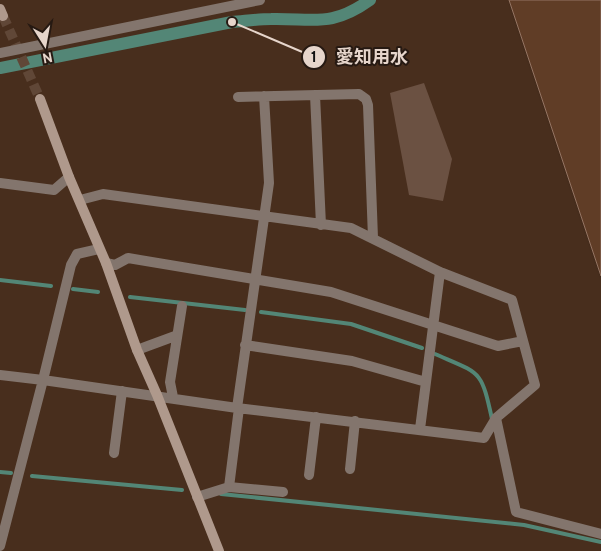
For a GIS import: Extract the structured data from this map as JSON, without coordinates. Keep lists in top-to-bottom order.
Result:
{
  "places": ["愛知用水"],
  "north": "bottom"
}
